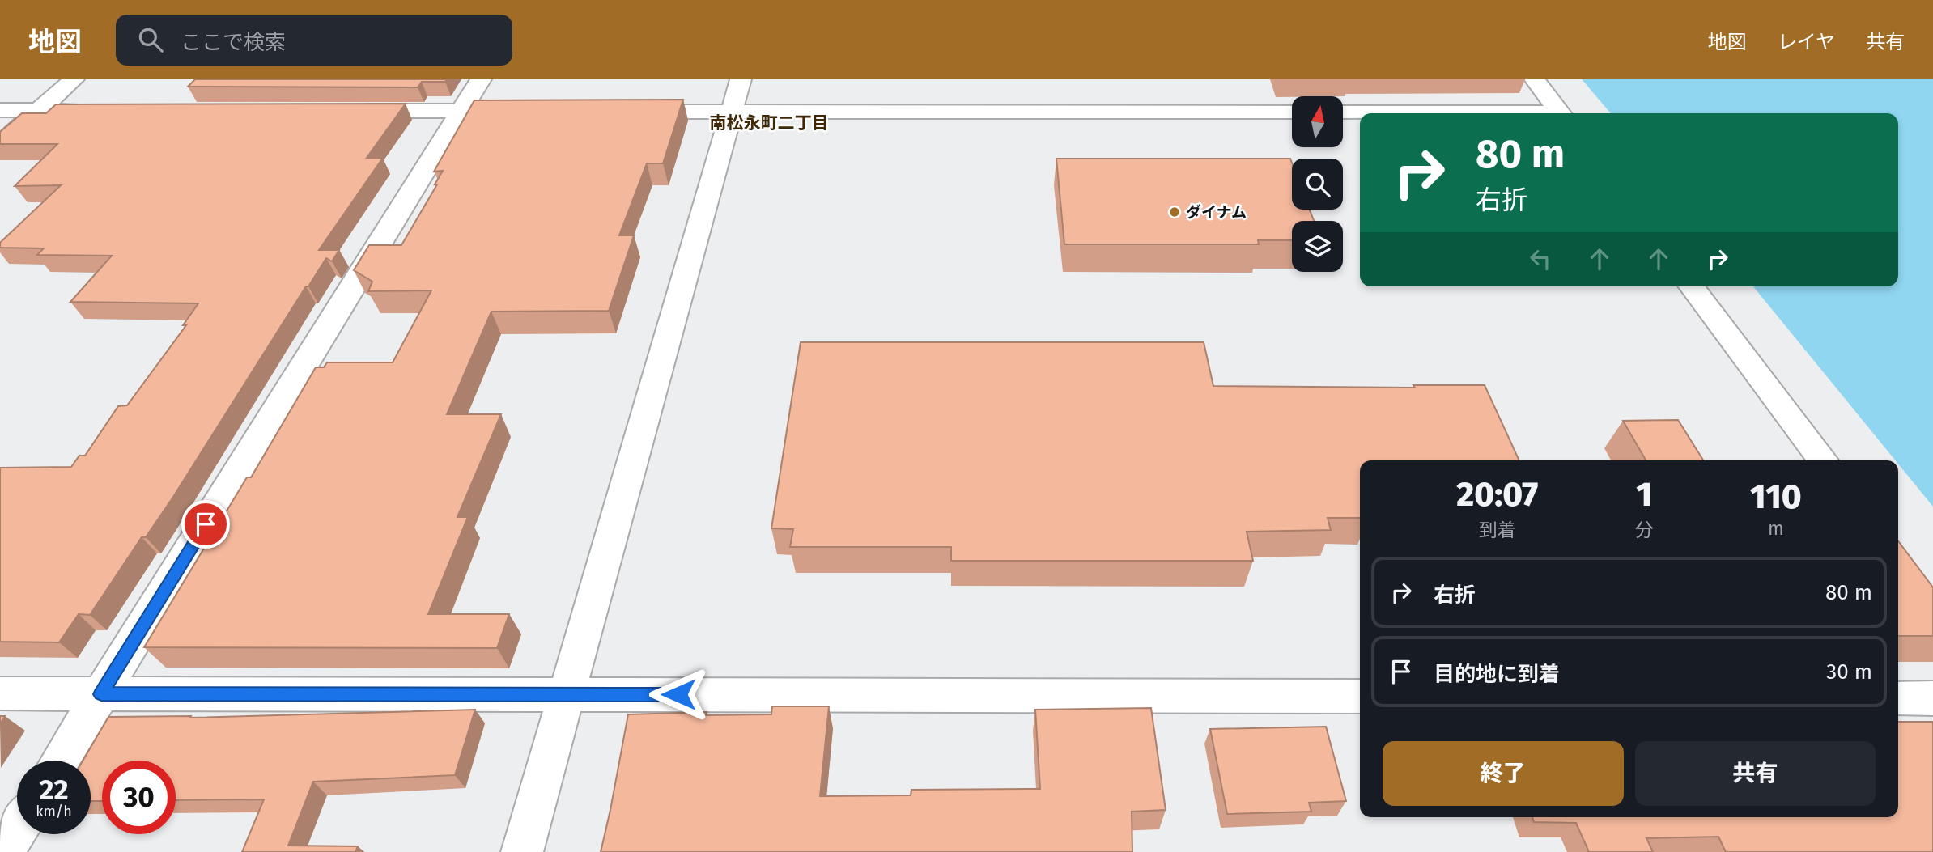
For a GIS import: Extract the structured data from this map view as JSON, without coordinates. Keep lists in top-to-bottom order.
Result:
{
  "districts": ["南松永町二丁目"],
  "places": ["ダイナム"],
  "north": "top",
  "page": {
    "header": "地図",
    "search": "ここで検索",
    "nav": ["地図", "レイヤ", "共有"],
    "turn": ["80 m", "右折"],
    "eta": [
      "20:07",
      "到着",
      "1",
      "分",
      "110",
      "m"
    ],
    "list": [
      {
        "name": "右折",
        "value": "80 m"
      },
      {
        "name": "目的地に到着",
        "value": "30 m"
      }
    ],
    "buttons": ["終了", "共有"],
    "speed": "22 km/h",
    "limit": "30"
  }
}
